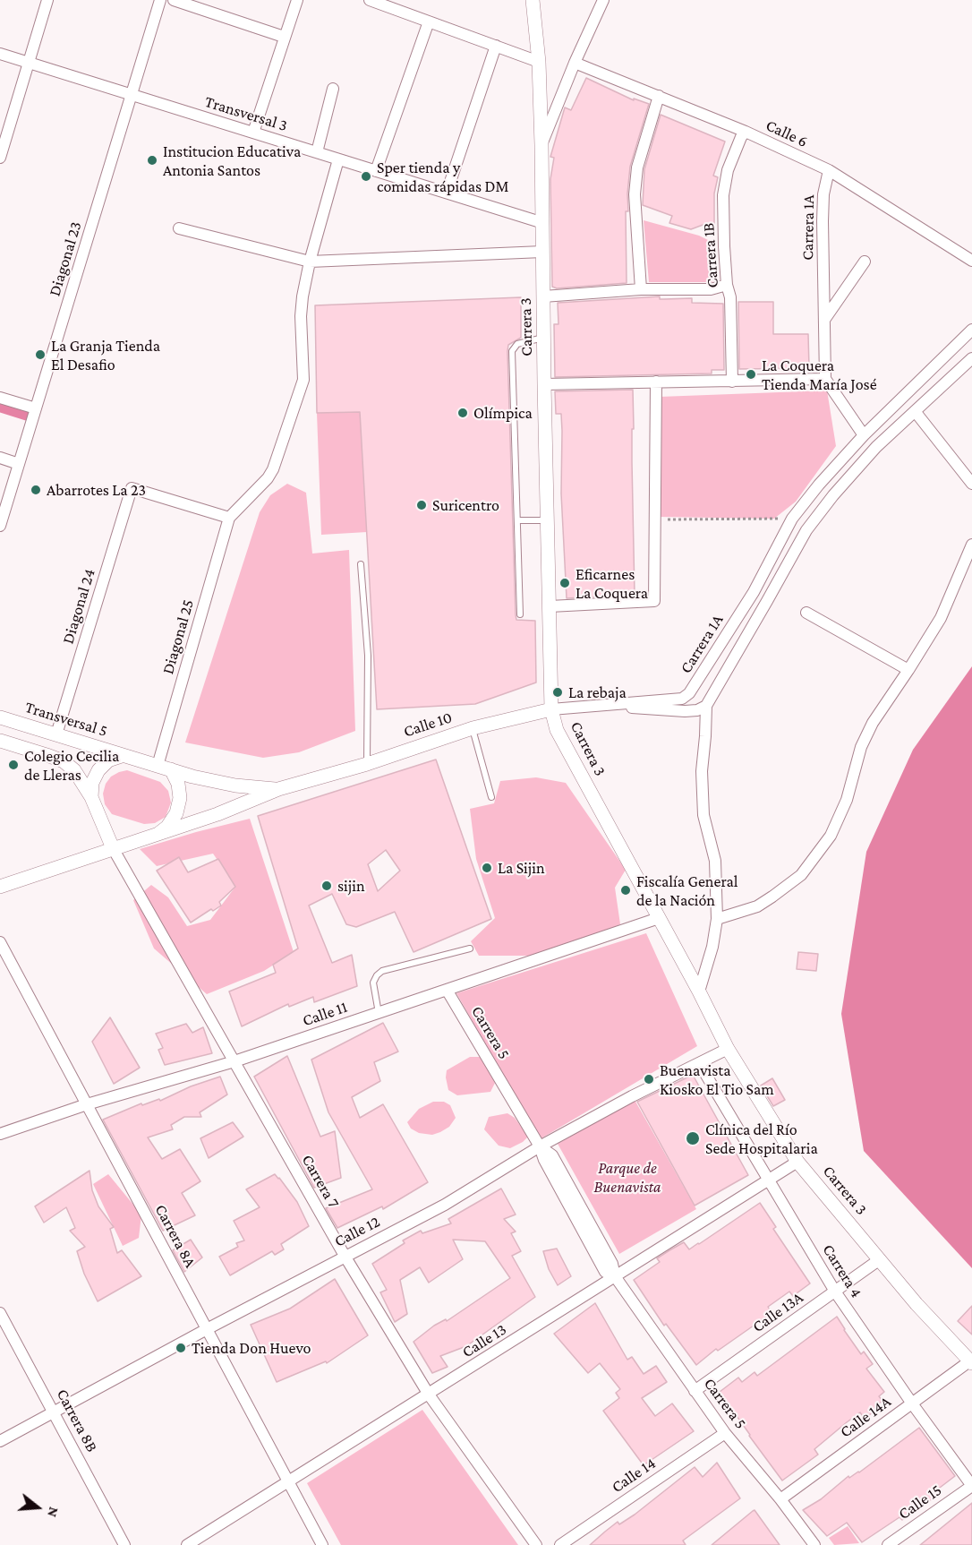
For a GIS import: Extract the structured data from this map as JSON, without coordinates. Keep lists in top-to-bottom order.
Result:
{
  "streets": {
    "street": [
      "Transversal 3",
      "Calle 6",
      "Carrera 1A",
      "Carrera 1B",
      "Diagonal 23",
      "Carrera 3",
      "Diagonal 24",
      "Diagonal 25",
      "Transversal 5",
      "Calle 10",
      "Calle 11",
      "Carrera 5",
      "Carrera 7",
      "Calle 12",
      "Carrera 8A",
      "Carrera 4",
      "Calle 13A",
      "Calle 13",
      "Calle 14A",
      "Carrera 8B",
      "Calle 14",
      "Calle 15"
    ]
  },
  "crossings": [
    ["Transversal 3", "Diagonal 23"],
    ["Transversal 3", "Carrera 3"],
    ["Calle 6", "Carrera 1A"],
    ["Calle 6", "Carrera 1B"],
    ["Carrera 1A", "Calle 10"],
    ["Carrera 3", "Calle 10"],
    ["Carrera 3", "Calle 11"],
    ["Carrera 3", "Calle 12"],
    ["Carrera 3", "Calle 13A"],
    ["Carrera 3", "Calle 13"],
    ["Carrera 3", "Calle 14A"],
    ["Diagonal 24", "Diagonal 25"],
    ["Diagonal 24", "Transversal 5"],
    ["Diagonal 25", "Transversal 5"],
    ["Diagonal 25", "Calle 10"],
    ["Diagonal 25", "Carrera 7"],
    ["Transversal 5", "Calle 10"],
    ["Transversal 5", "Carrera 7"],
    ["Calle 10", "Carrera 7"],
    ["Calle 11", "Carrera 5"],
    ["Calle 11", "Carrera 7"],
    ["Calle 11", "Carrera 8A"],
    ["Carrera 5", "Calle 12"],
    ["Carrera 5", "Calle 13A"],
    ["Carrera 5", "Calle 13"],
    ["Carrera 5", "Calle 14A"],
    ["Carrera 5", "Calle 14"],
    ["Carrera 7", "Calle 12"],
    ["Carrera 7", "Calle 13"],
    ["Calle 12", "Carrera 8A"],
    ["Calle 12", "Carrera 4"],
    ["Calle 12", "Carrera 8B"],
    ["Carrera 8A", "Calle 13"],
    ["Carrera 4", "Calle 13A"],
    ["Carrera 4", "Calle 13"],
    ["Carrera 4", "Calle 14A"],
    ["Carrera 4", "Calle 15"]
  ],
  "parks": ["Parque de Buenavista"],
  "places": [
    "Institucion Educativa Antonia Santos",
    "Sper tienda y comidas rápidas DM",
    "La Granja Tienda El Desafio",
    "La Coquera Tienda María José",
    "Olímpica",
    "Abarrotes La 23",
    "Suricentro",
    "Eficarnes La Coquera",
    "La rebaja",
    "Colegio Cecilia de Lleras",
    "La Sijin",
    "sijin",
    "Fiscalía General de la Nación",
    "Buenavista Kiosko El Tio Sam",
    "Clínica del Río Sede Hospitalaria",
    "Tienda Don Huevo"
  ],
  "north": "right"
}
